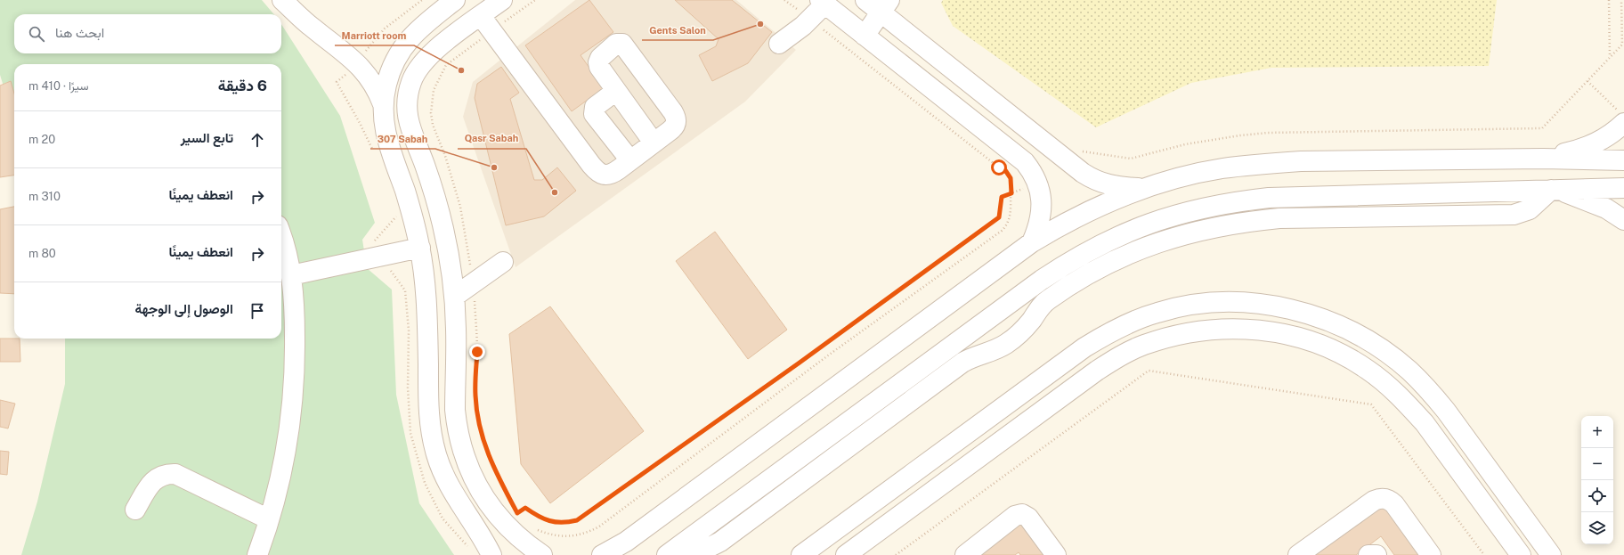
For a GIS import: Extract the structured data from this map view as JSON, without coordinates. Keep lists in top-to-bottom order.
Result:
{
  "places": [
    "Gents Salon",
    "Marriott room",
    "307 Sabah",
    "Qasr Sabah"
  ],
  "page": {
    "search": "ابحث هنا",
    "heading": ["6 دقيقة", "سيرًا · 410 m"],
    "list": [
      ["تابع السير", "20 m"],
      ["انعطف يمينًا", "310 m"],
      ["انعطف يمينًا", "80 m"],
      "الوصول إلى الوجهة"
    ],
    "map_buttons": ["+", "−"]
  }
}
